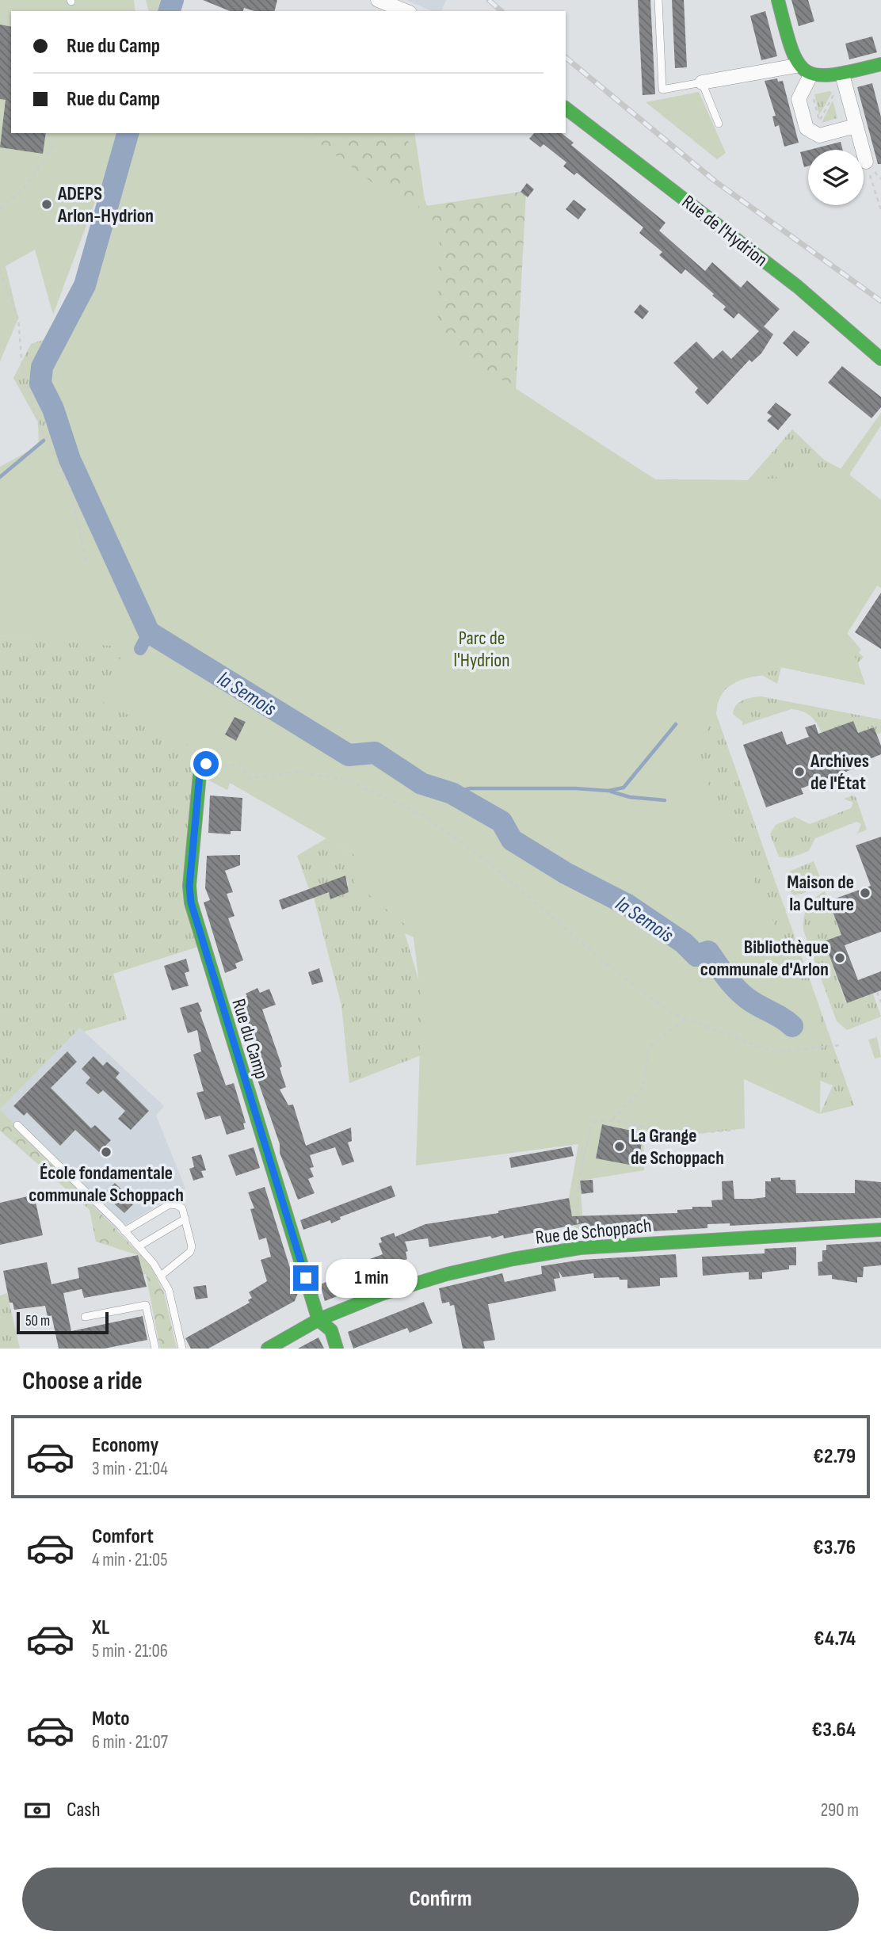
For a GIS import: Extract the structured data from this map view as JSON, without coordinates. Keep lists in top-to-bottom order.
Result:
{
  "streets": {
    "street": ["Rue de l'Hydrion", "Rue du Camp", "Rue de Schoppach"]
  },
  "crossings": [
    ["Rue du Camp", "Rue de Schoppach"]
  ],
  "water": ["la Semois"],
  "parks": ["Parc de l'Hydrion"],
  "places": [
    "ADEPS Arlon-Hydrion",
    "Archives de l'État",
    "Maison de la Culture",
    "Bibliothèque communale d'Arlon",
    "La Grange de Schoppach",
    "École fondamentale communale Schoppach"
  ],
  "scale_bar": "50 m",
  "page": {
    "banner": ["Rue du Camp", "Rue du Camp"],
    "bubble": "1 min",
    "scale": "50 m",
    "heading": "Choose a ride",
    "list": [
      {
        "name": "Economy",
        "note": "3 min · 21:04",
        "value": "€2.79"
      },
      {
        "name": "Comfort",
        "note": "4 min · 21:05",
        "value": "€3.76"
      },
      {
        "name": "XL",
        "note": "5 min · 21:06",
        "value": "€4.74"
      },
      {
        "name": "Moto",
        "note": "6 min · 21:07",
        "value": "€3.64"
      }
    ],
    "pay": ["Cash", "290 m"],
    "buttons": "Confirm"
  }
}
